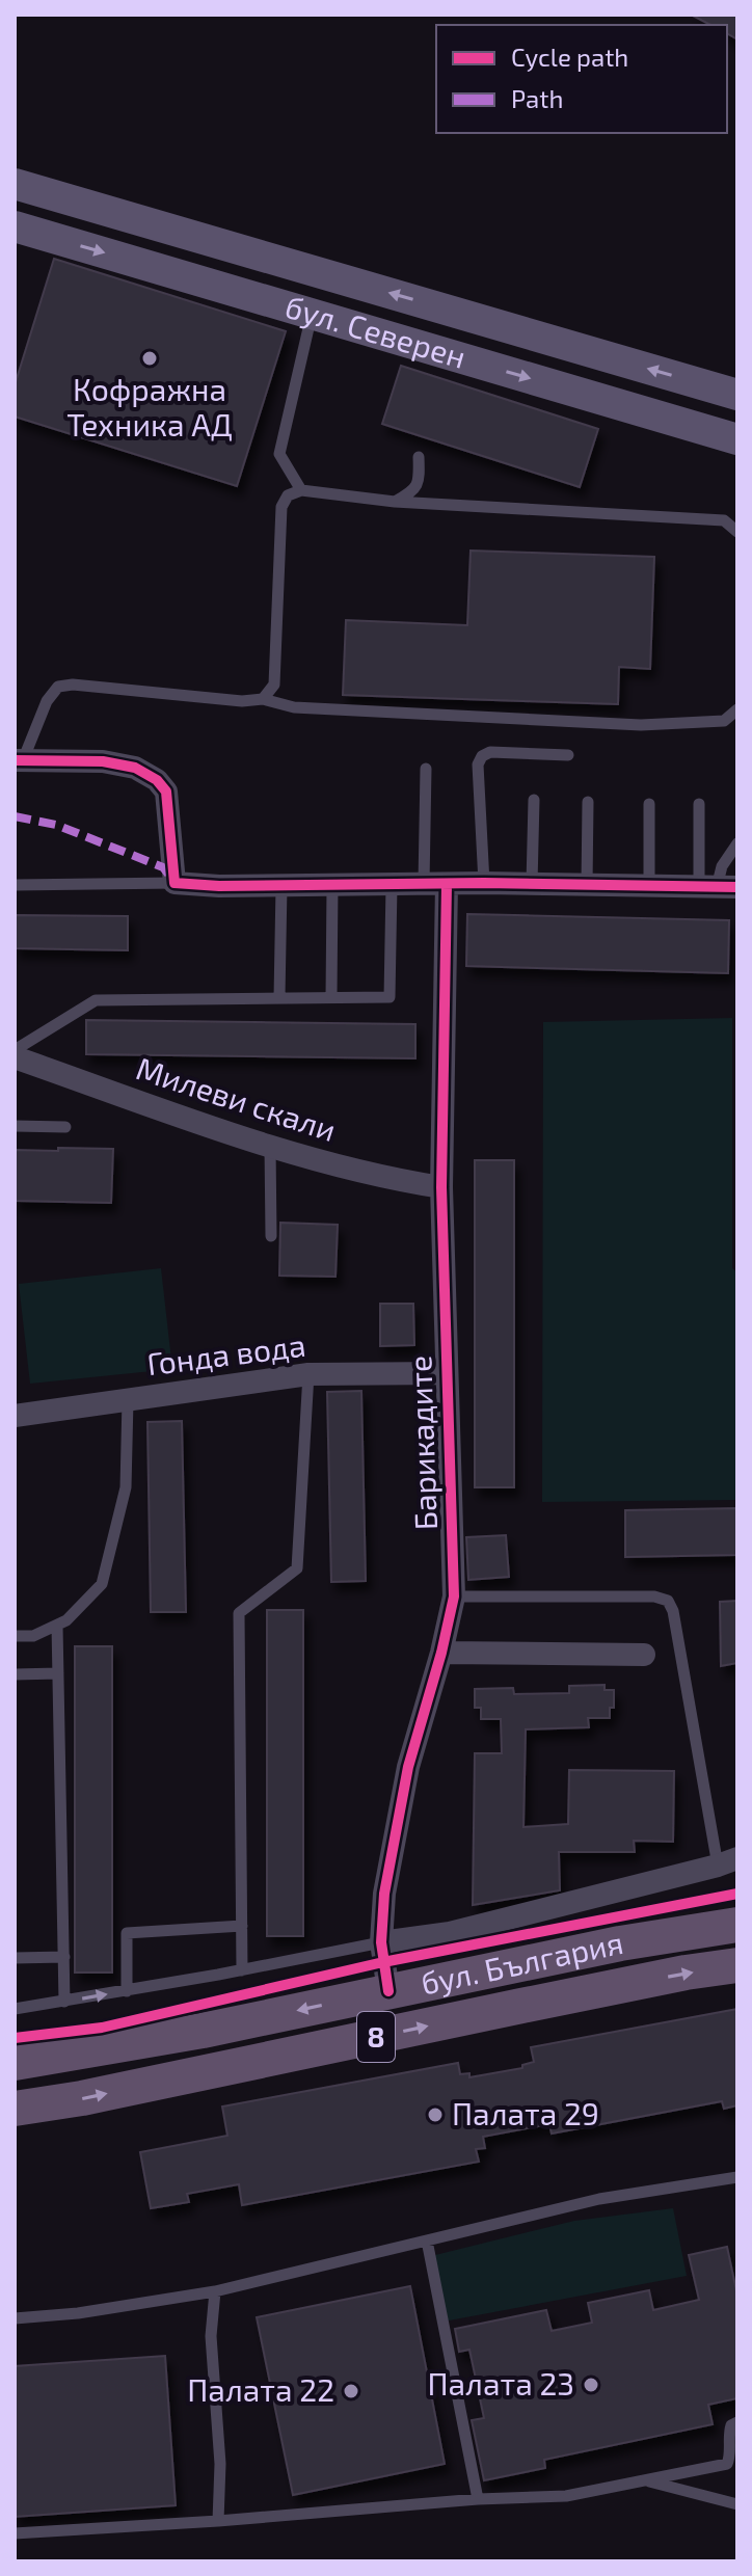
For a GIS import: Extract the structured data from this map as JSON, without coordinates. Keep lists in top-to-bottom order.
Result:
{
  "streets": {
    "main road": ["бул. Северен", "бул. България", "8"],
    "street": ["Милеви скали", "Гонда вода", "Барикадите"]
  },
  "crossings": [
    ["Милеви скали", "Барикадите"],
    ["Гонда вода", "Барикадите"],
    ["Барикадите", "бул. България"]
  ],
  "places": [
    "Кофражна Техника АД",
    "Палата 29",
    "Палата 23",
    "Палата 22"
  ],
  "legend": ["Cycle path", "Path"]
}
